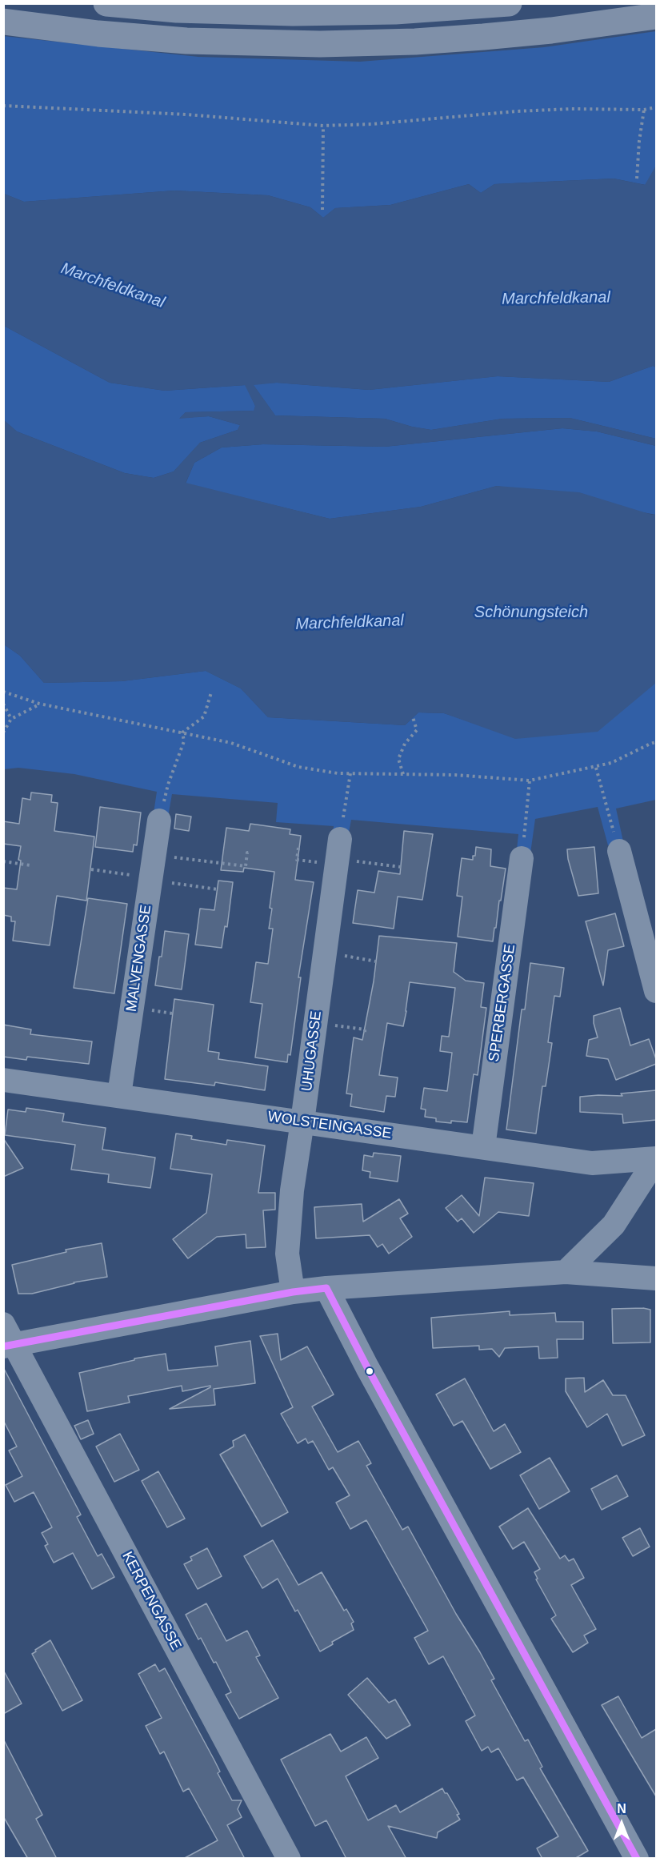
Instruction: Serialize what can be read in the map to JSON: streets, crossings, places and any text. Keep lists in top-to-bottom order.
{
  "streets": {
    "street": [
      "MALVENGASSE",
      "SPERBERGASSE",
      "UHUGASSE",
      "WOLSTEINGASSE",
      "KERPENGASSE"
    ]
  },
  "crossings": [
    ["MALVENGASSE", "WOLSTEINGASSE"],
    ["SPERBERGASSE", "WOLSTEINGASSE"],
    ["UHUGASSE", "WOLSTEINGASSE"]
  ],
  "water": ["Marchfeldkanal", "Schönungsteich"],
  "north": "top"
}
